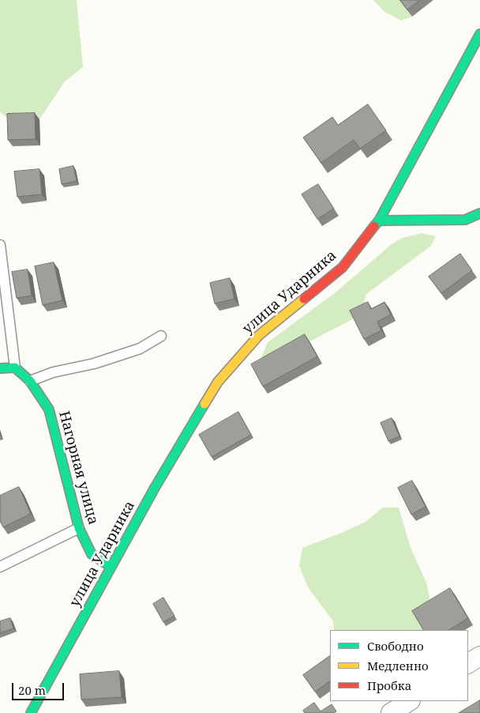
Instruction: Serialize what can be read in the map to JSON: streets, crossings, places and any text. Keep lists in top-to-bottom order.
{
  "streets": {
    "main road": ["улица Ударника", "Нагорная улица"]
  },
  "crossings": [
    ["улица Ударника", "Нагорная улица"]
  ],
  "legend": ["Свободно", "Медленно", "Пробка"],
  "scale_bar": "20 m"
}
